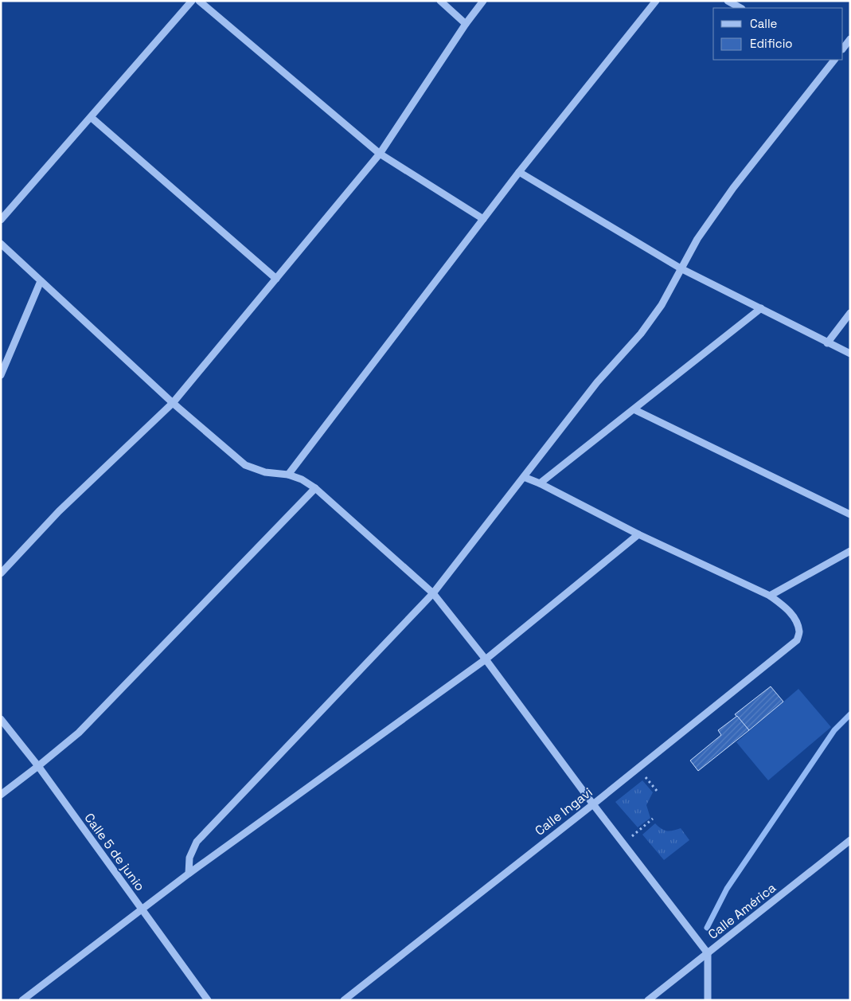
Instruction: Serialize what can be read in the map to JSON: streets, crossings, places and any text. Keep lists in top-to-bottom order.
{
  "streets": {
    "street": ["Calle Ingavi", "Calle 5 de junio", "Calle América"]
  },
  "legend": ["Calle", "Edificio"]
}
